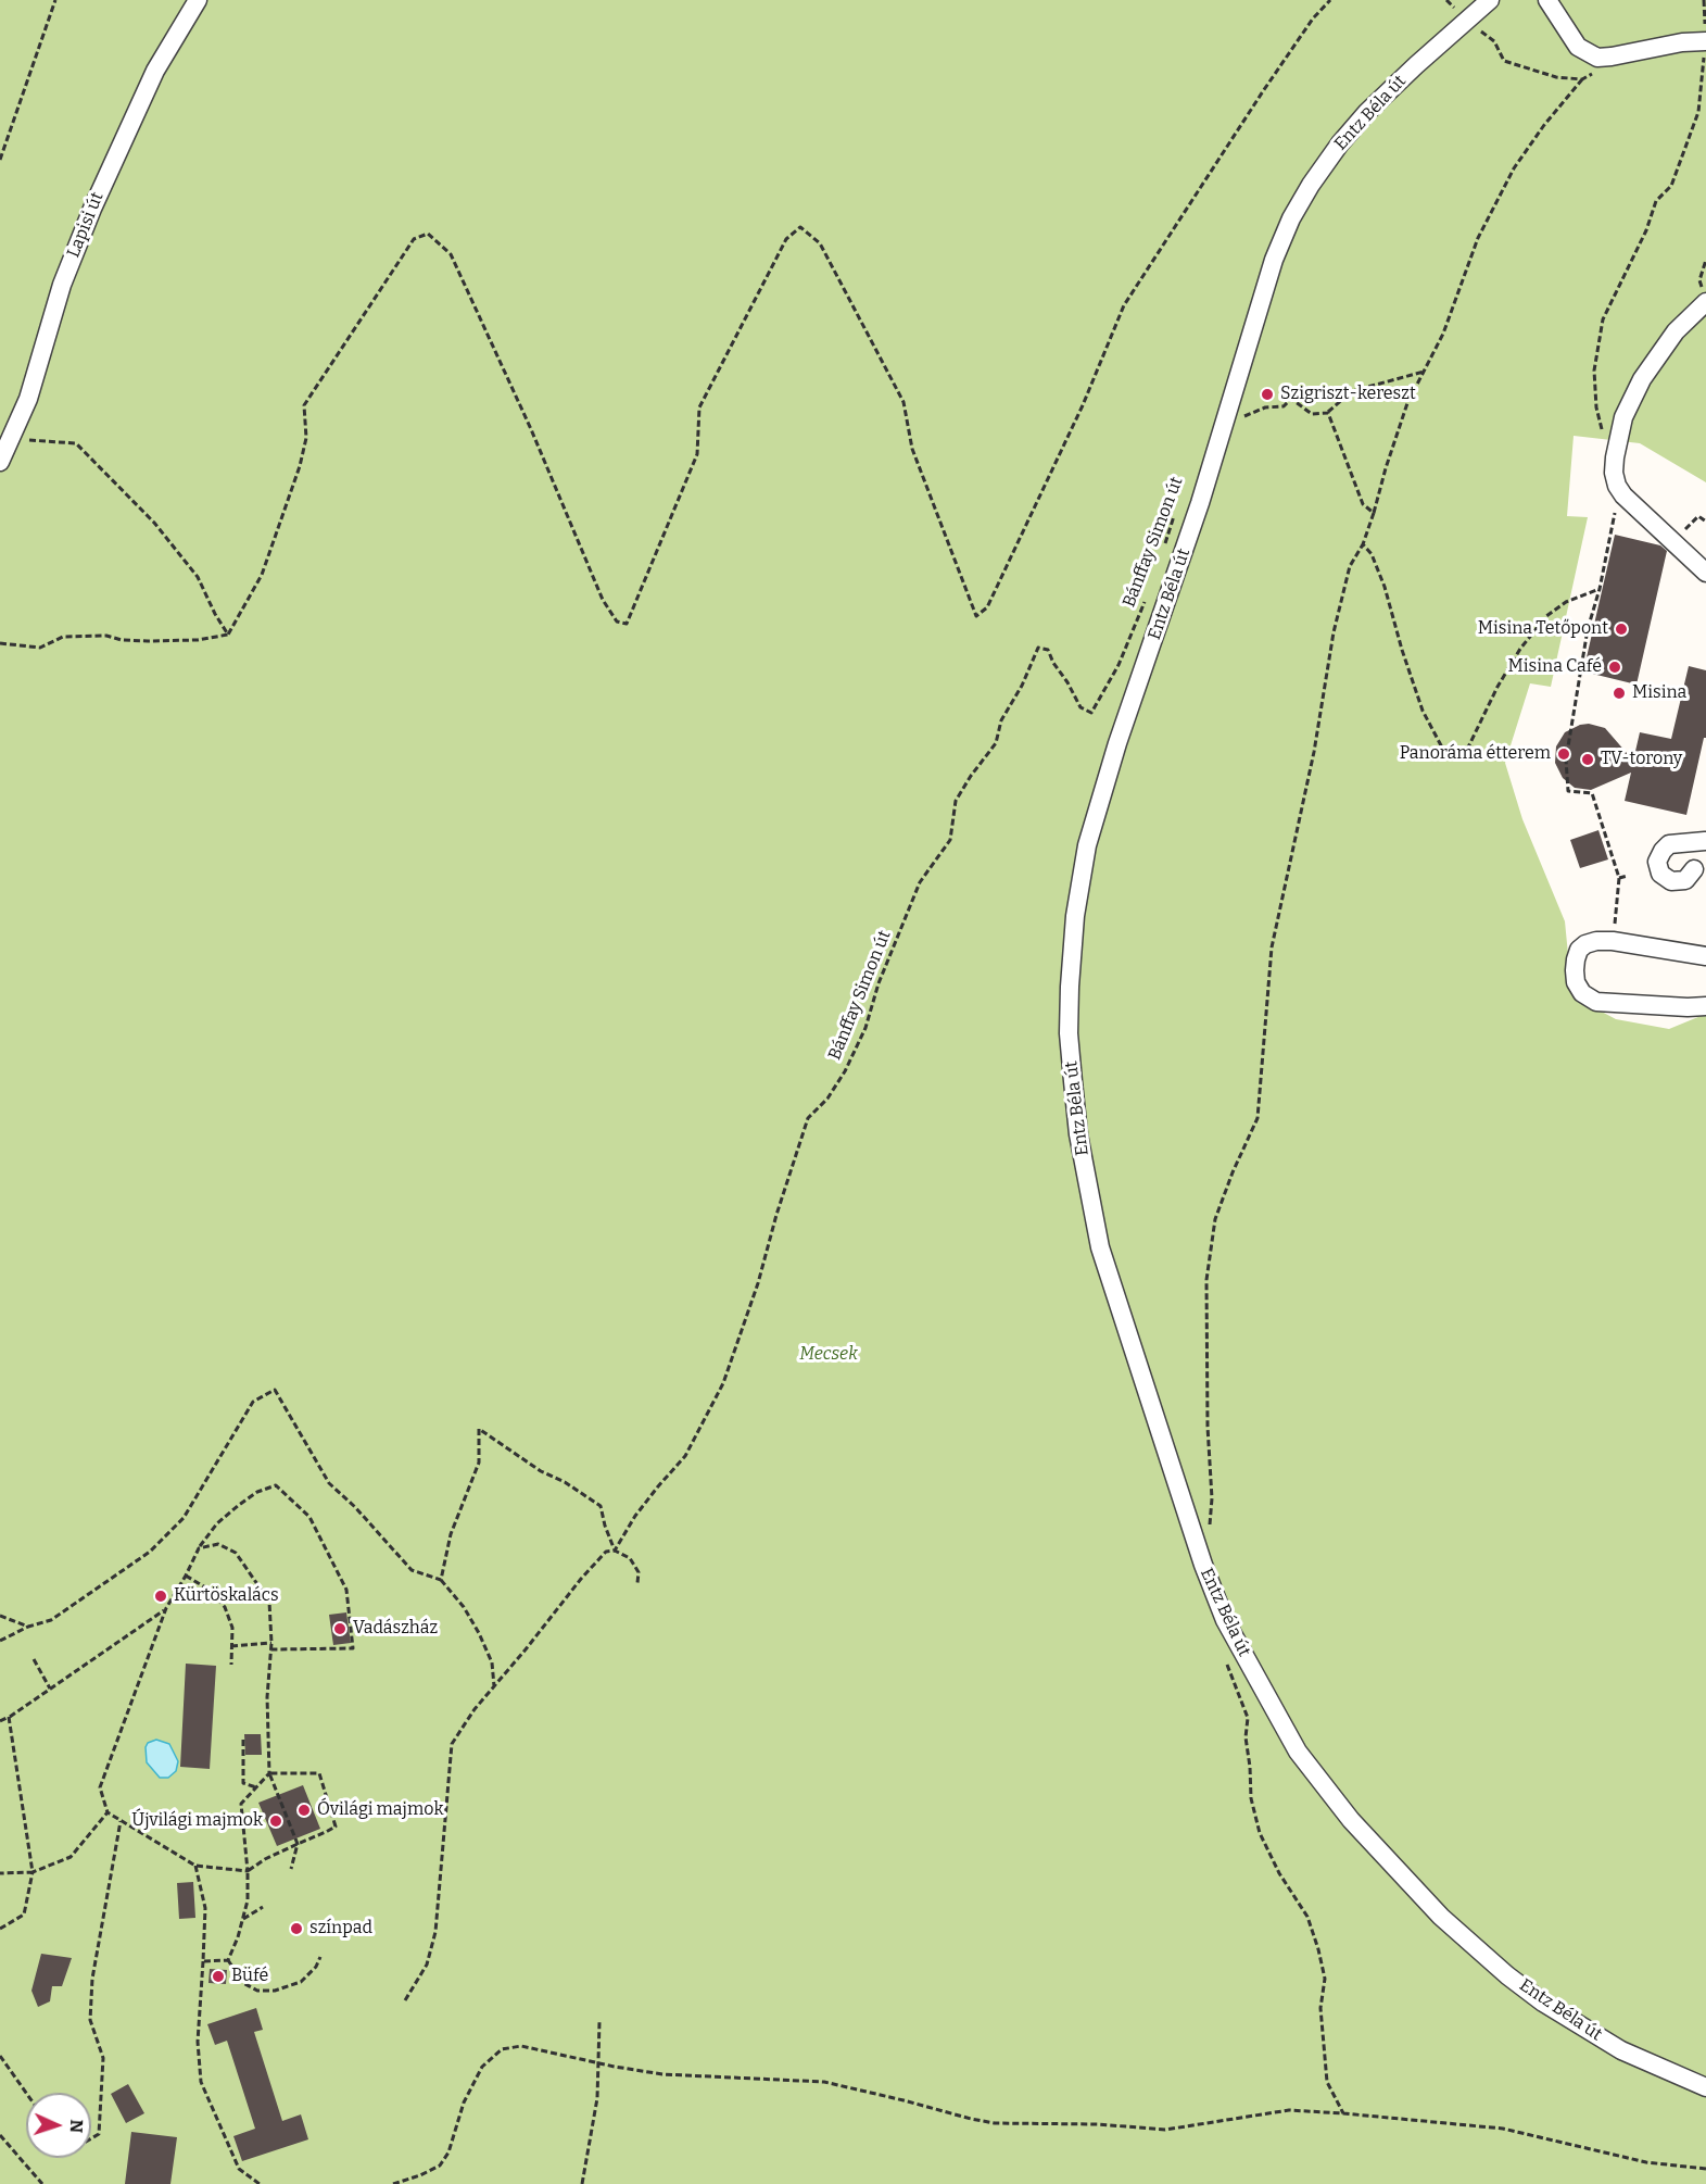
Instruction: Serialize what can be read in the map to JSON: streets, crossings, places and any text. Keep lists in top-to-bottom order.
{
  "streets": {
    "street": ["Entz Béla út", "Lapisi út"],
    "path": ["Bánffay Simon út"]
  },
  "parks": ["Mecsek"],
  "places": [
    "Szigriszt-kereszt",
    "Misina Tetőpont",
    "Misina Café",
    "Misina",
    "Panoráma étterem",
    "TV-torony",
    "Kürtöskalács",
    "Vadászház",
    "Óvilági majmok",
    "Újvilági majmok",
    "színpad",
    "Büfé"
  ],
  "north": "right"
}
